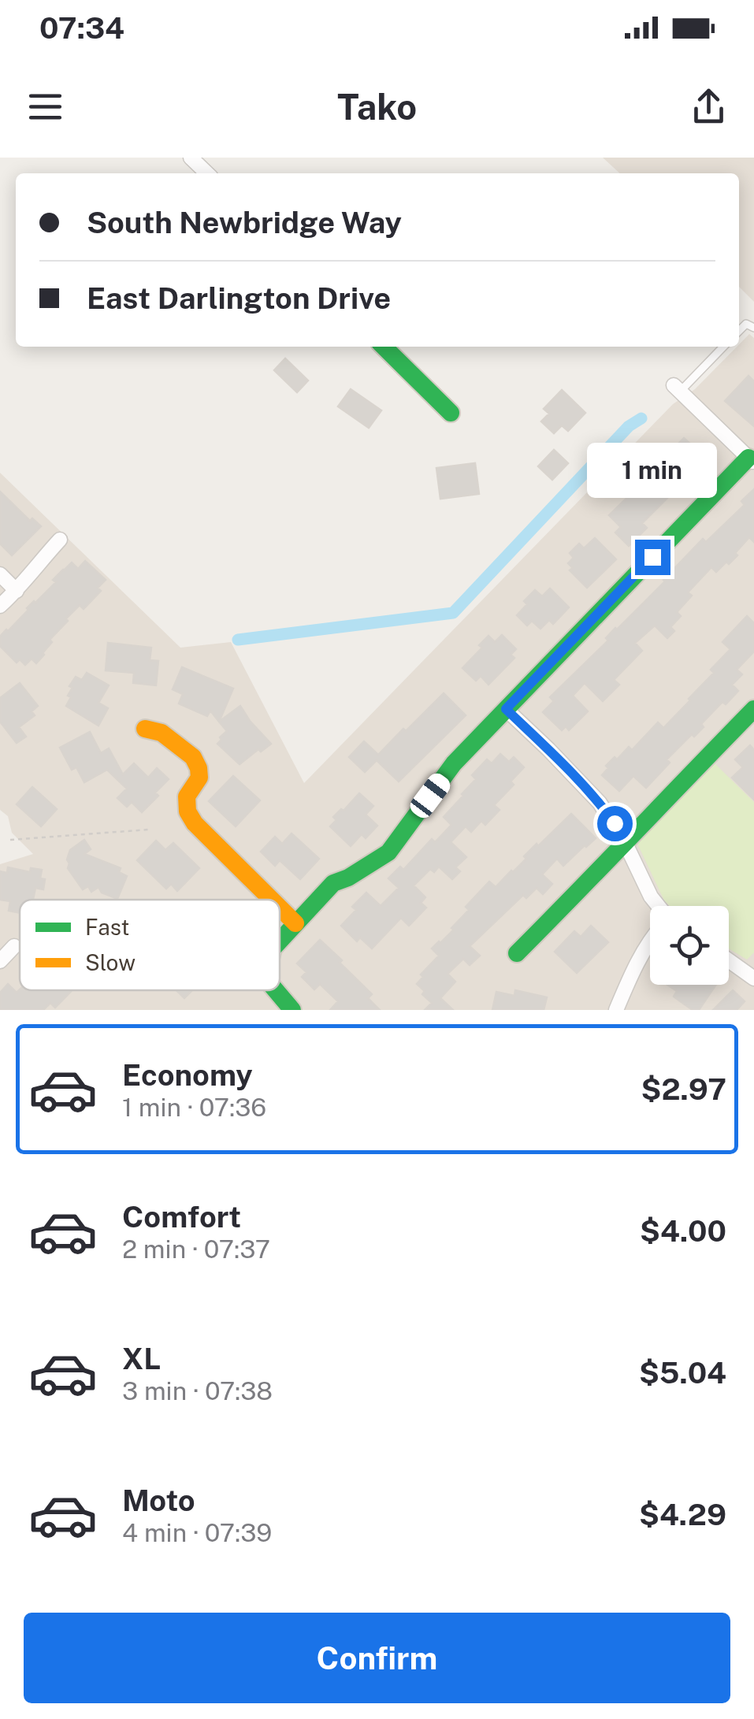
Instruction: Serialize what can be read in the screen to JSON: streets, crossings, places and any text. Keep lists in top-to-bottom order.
{
  "legend": ["Fast", "Slow"],
  "page": {
    "status": "07:34",
    "header": "Tako",
    "banner": ["South Newbridge Way", "East Darlington Drive"],
    "bubble": "1 min",
    "list": [
      {
        "name": "Economy",
        "note": "1 min · 07:36",
        "value": "$2.97"
      },
      {
        "name": "Comfort",
        "note": "2 min · 07:37",
        "value": "$4.00"
      },
      {
        "name": "XL",
        "note": "3 min · 07:38",
        "value": "$5.04"
      },
      {
        "name": "Moto",
        "note": "4 min · 07:39",
        "value": "$4.29"
      }
    ],
    "buttons": "Confirm"
  }
}
